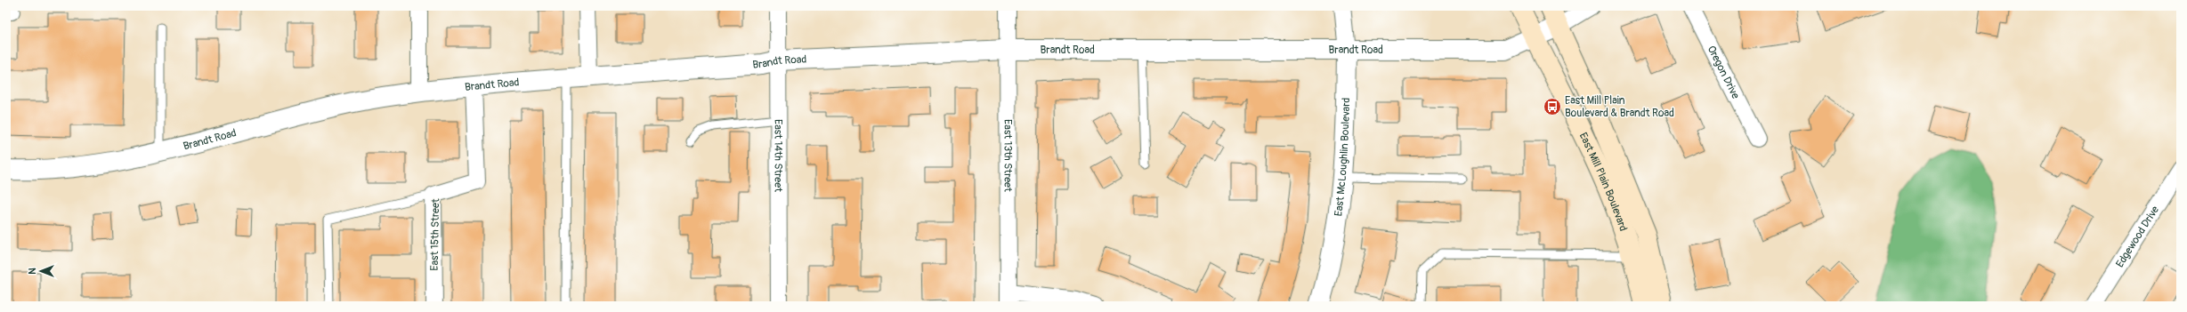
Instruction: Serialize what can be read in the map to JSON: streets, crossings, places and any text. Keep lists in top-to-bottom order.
{
  "streets": {
    "main road": ["East Mill Plain Boulevard"],
    "street": [
      "Brandt Road",
      "Oregon Drive",
      "East 14th Street",
      "East 13th Street",
      "East McLoughlin Boulevard",
      "East 15th Street",
      "Edgewood Drive"
    ]
  },
  "crossings": [
    ["Brandt Road", "East 14th Street"],
    ["Brandt Road", "East 13th Street"],
    ["Brandt Road", "East McLoughlin Boulevard"],
    ["Brandt Road", "East Mill Plain Boulevard"],
    ["Brandt Road", "East 15th Street"]
  ],
  "places": {
    "bus stop": ["East Mill Plain Boulevard & Brandt Road"]
  },
  "north": "left"
}
